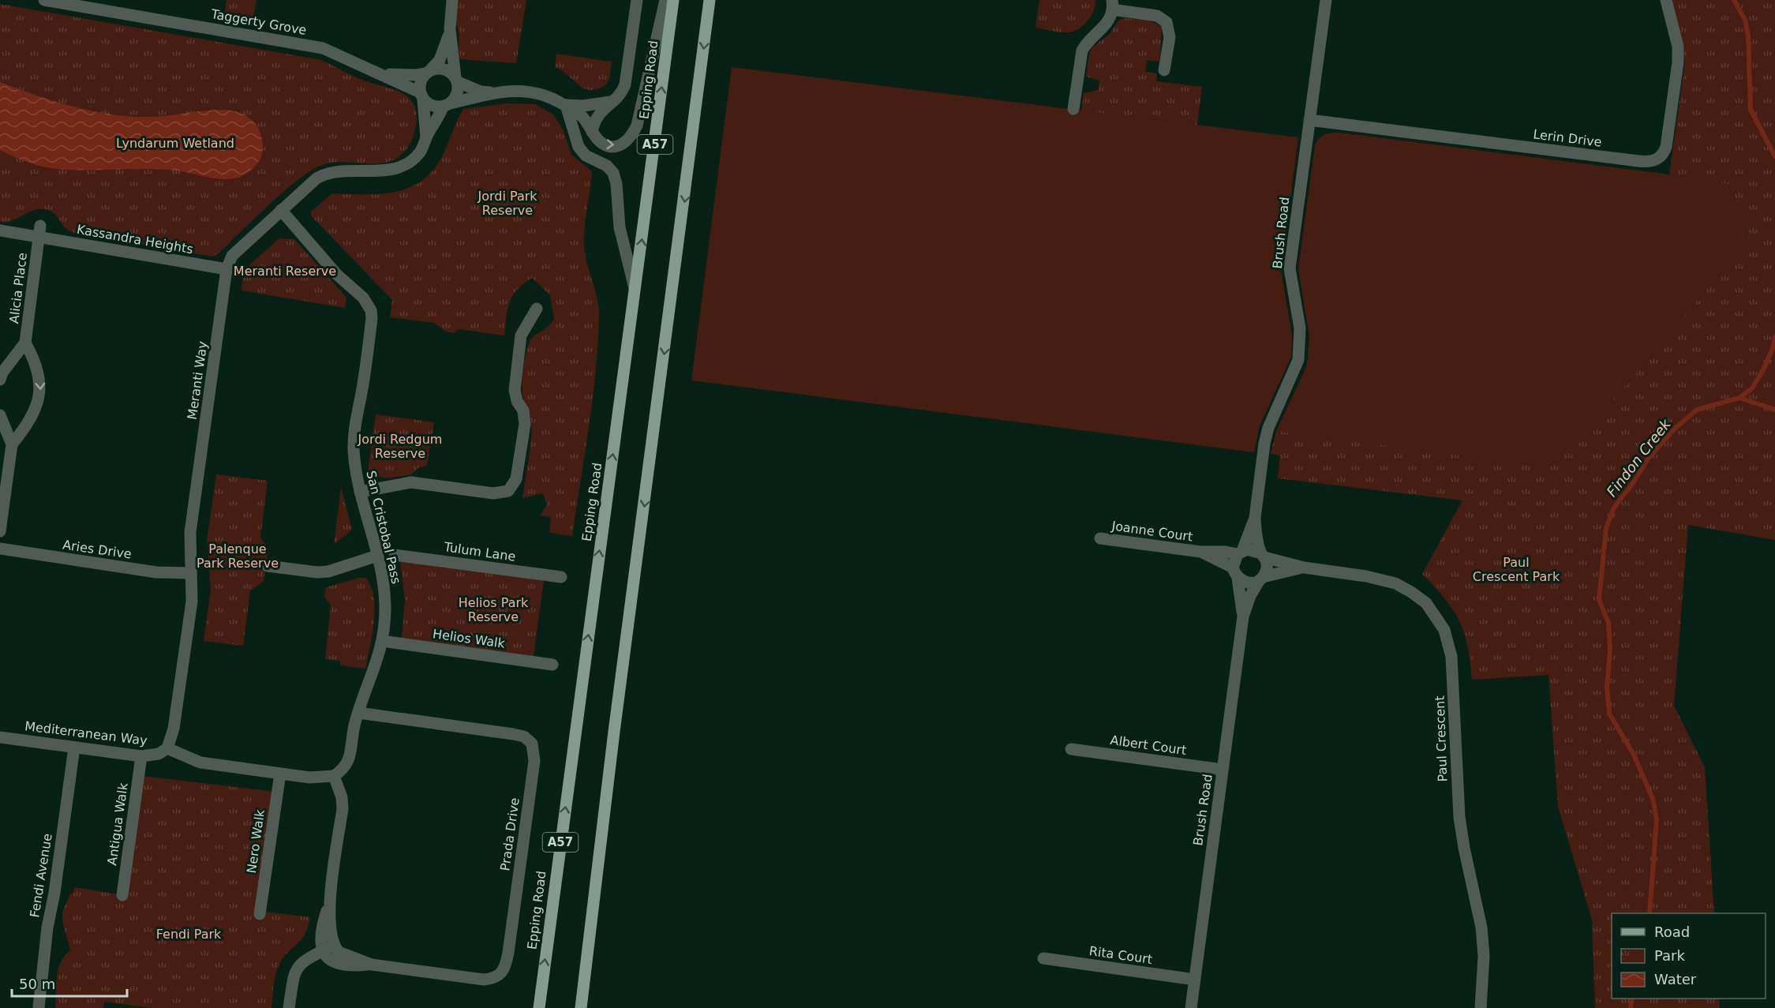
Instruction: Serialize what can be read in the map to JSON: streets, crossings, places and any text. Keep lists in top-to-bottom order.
{
  "streets": {
    "main road": ["Epping Road", "A57"],
    "street": [
      "Taggerty Grove",
      "Lerin Drive",
      "Brush Road",
      "Kassandra Heights",
      "Alicia Place",
      "Meranti Way",
      "San Cristobal Pass",
      "Joanne Court",
      "Aries Drive",
      "Tulum Lane",
      "Helios Walk",
      "Mediterranean Way",
      "Paul Crescent",
      "Albert Court",
      "Antigua Walk",
      "Prada Drive",
      "Nero Walk",
      "Fendi Avenue",
      "Rita Court"
    ]
  },
  "crossings": [
    ["Taggerty Grove", "Meranti Way"],
    ["Lerin Drive", "Brush Road"],
    ["Brush Road", "Joanne Court"],
    ["Brush Road", "Paul Crescent"],
    ["Brush Road", "Albert Court"],
    ["Brush Road", "Rita Court"],
    ["Kassandra Heights", "Alicia Place"],
    ["Kassandra Heights", "Meranti Way"],
    ["Meranti Way", "San Cristobal Pass"],
    ["Meranti Way", "Aries Drive"],
    ["Meranti Way", "Mediterranean Way"],
    ["San Cristobal Pass", "Helios Walk"],
    ["San Cristobal Pass", "Prada Drive"],
    ["Joanne Court", "Paul Crescent"],
    ["Mediterranean Way", "Antigua Walk"],
    ["Mediterranean Way", "Fendi Avenue"]
  ],
  "water": ["Findon Creek"],
  "parks": [
    "Lyndarum Wetland",
    "Jordi Park Reserve",
    "Meranti Reserve",
    "Jordi Redgum Reserve",
    "Palenque Park Reserve",
    "Paul Crescent Park",
    "Helios Park Reserve",
    "Fendi Park"
  ],
  "legend": ["Road", "Park", "Water"],
  "scale_bar": "50 m"
}
